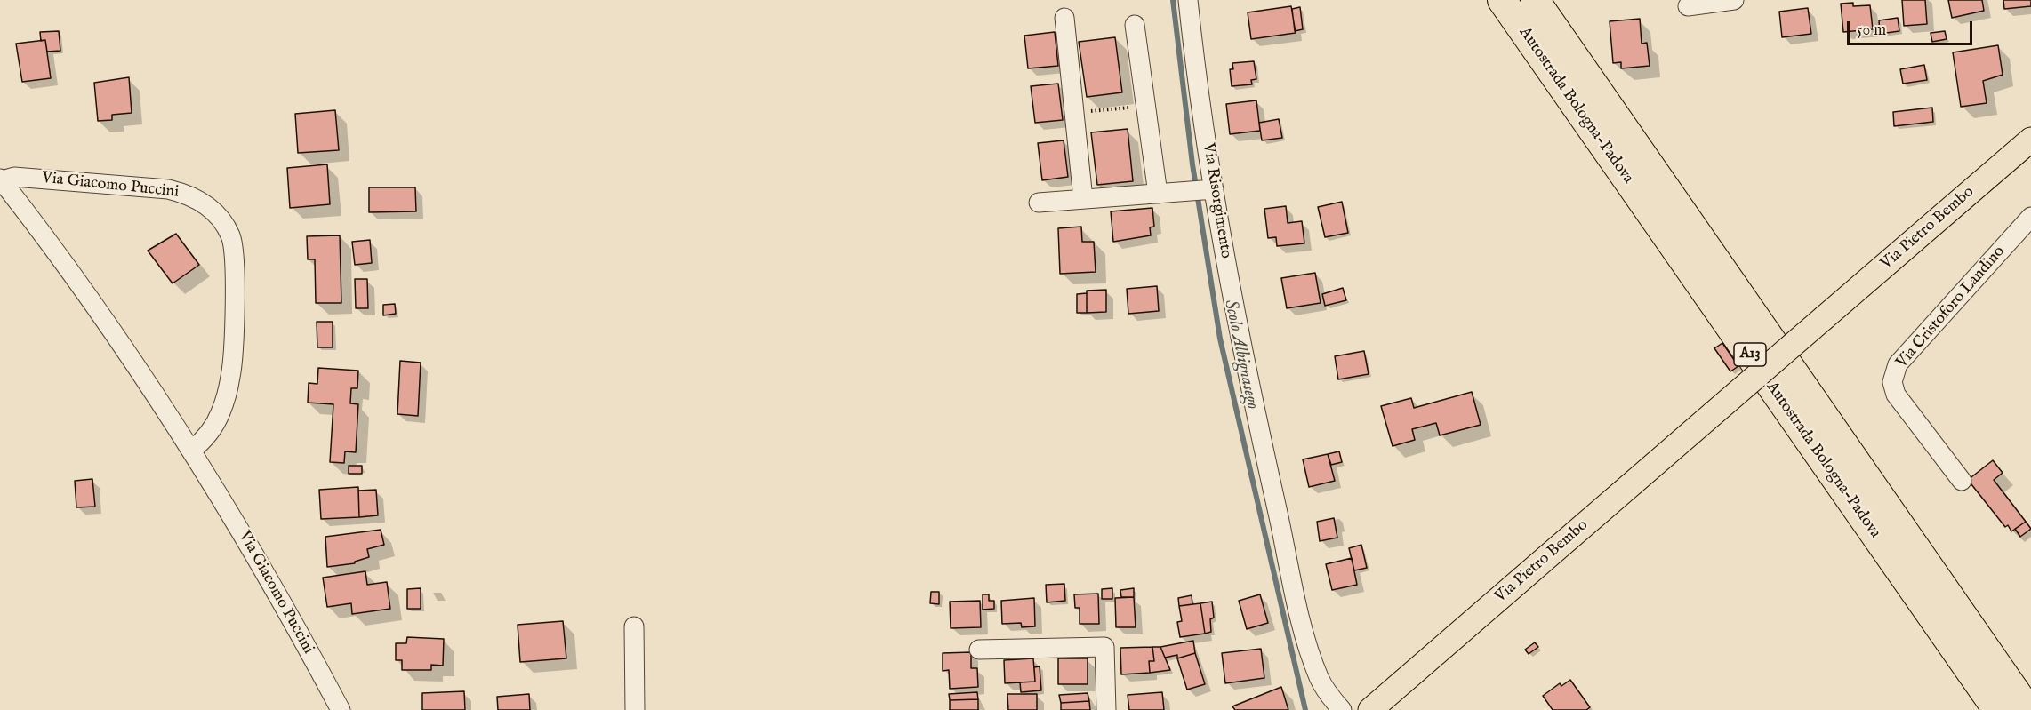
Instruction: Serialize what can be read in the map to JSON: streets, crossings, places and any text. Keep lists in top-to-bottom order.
{
  "streets": {
    "highway": ["Autostrada Bologna-Padova", "A13"],
    "main road": ["Via Pietro Bembo"],
    "street": ["Via Giacomo Puccini", "Via Risorgimento", "Via Cristoforo Landino"]
  },
  "water": ["Scolo Albignasego"],
  "scale_bar": "50 m"
}
